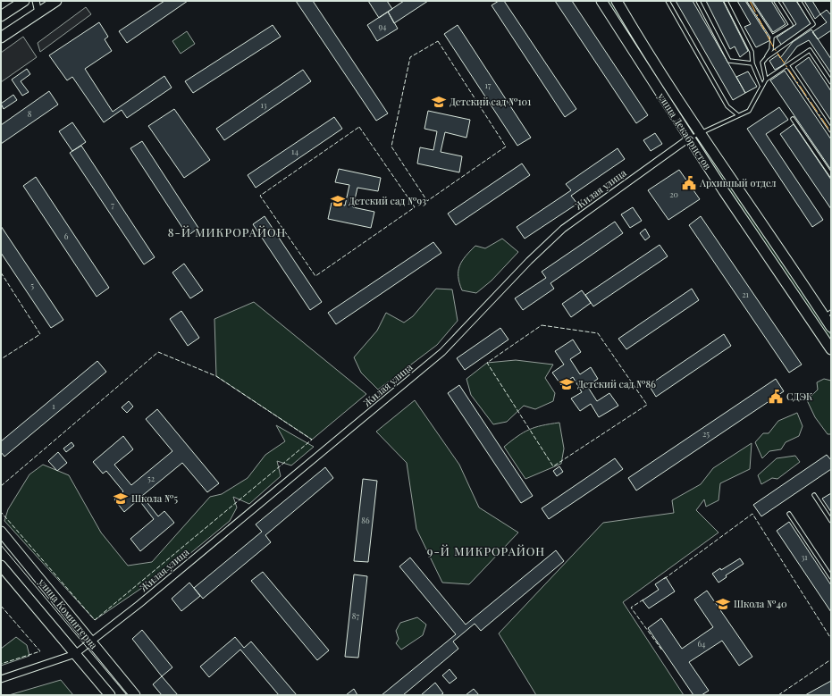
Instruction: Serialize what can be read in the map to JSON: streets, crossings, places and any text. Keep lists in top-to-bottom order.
{
  "streets": {
    "street": ["улица Декабристов", "Жилая улица", "улица Коминтерна"]
  },
  "crossings": [
    ["улица Декабристов", "Жилая улица"],
    ["Жилая улица", "улица Коминтерна"]
  ],
  "districts": ["8-Й МИКРОРАЙОН", "9-Й МИКРОРАЙОН"],
  "places": {
    "school or university": [
      "Детский сад №101",
      "Детский сад №93",
      "Детский сад №86",
      "Школа №5",
      "Школа №40"
    ],
    "public building": ["Архивный отдел", "СДЭК"]
  },
  "house_numbers": [
    "94",
    "17",
    "13",
    "8",
    "14",
    "20",
    "7",
    "6",
    "5",
    "21",
    "1",
    "25",
    "52",
    "86",
    "31",
    "87",
    "64"
  ]
}
